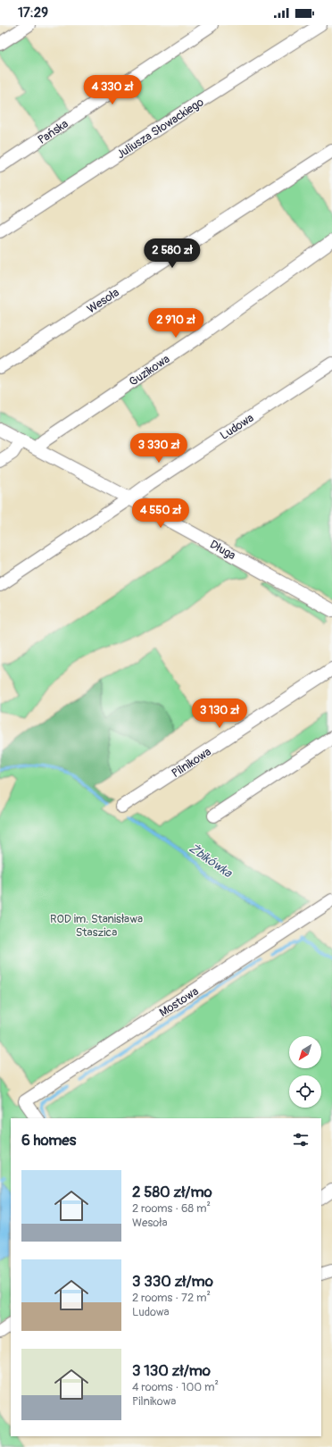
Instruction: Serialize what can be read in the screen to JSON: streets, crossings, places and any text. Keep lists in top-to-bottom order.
{
  "streets": {
    "street": [
      "Juliusza Słowackiego",
      "Pańska",
      "Wesoła",
      "Guzikowa",
      "Ludowa",
      "Długa",
      "Pilnikowa",
      "Mostowa"
    ]
  },
  "crossings": [
    ["Guzikowa", "Długa"],
    ["Ludowa", "Długa"]
  ],
  "water": ["Żbikówka"],
  "parks": ["ROD im. Stanisława Staszica"],
  "north": "bottom left",
  "page": {
    "status": "17:29",
    "price": [
      "4 330 zł",
      "2 580 zł",
      "2 910 zł",
      "3 330 zł",
      "4 550 zł",
      "3 130 zł"
    ],
    "heading": "6 homes",
    "list": [
      {
        "name": "2 580 zł/mo",
        "note": "2 rooms · 68 m² · Wesoła"
      },
      {
        "name": "3 330 zł/mo",
        "note": "2 rooms · 72 m² · Ludowa"
      },
      {
        "name": "3 130 zł/mo",
        "note": "4 rooms · 100 m² · Pilnikowa"
      }
    ]
  }
}
